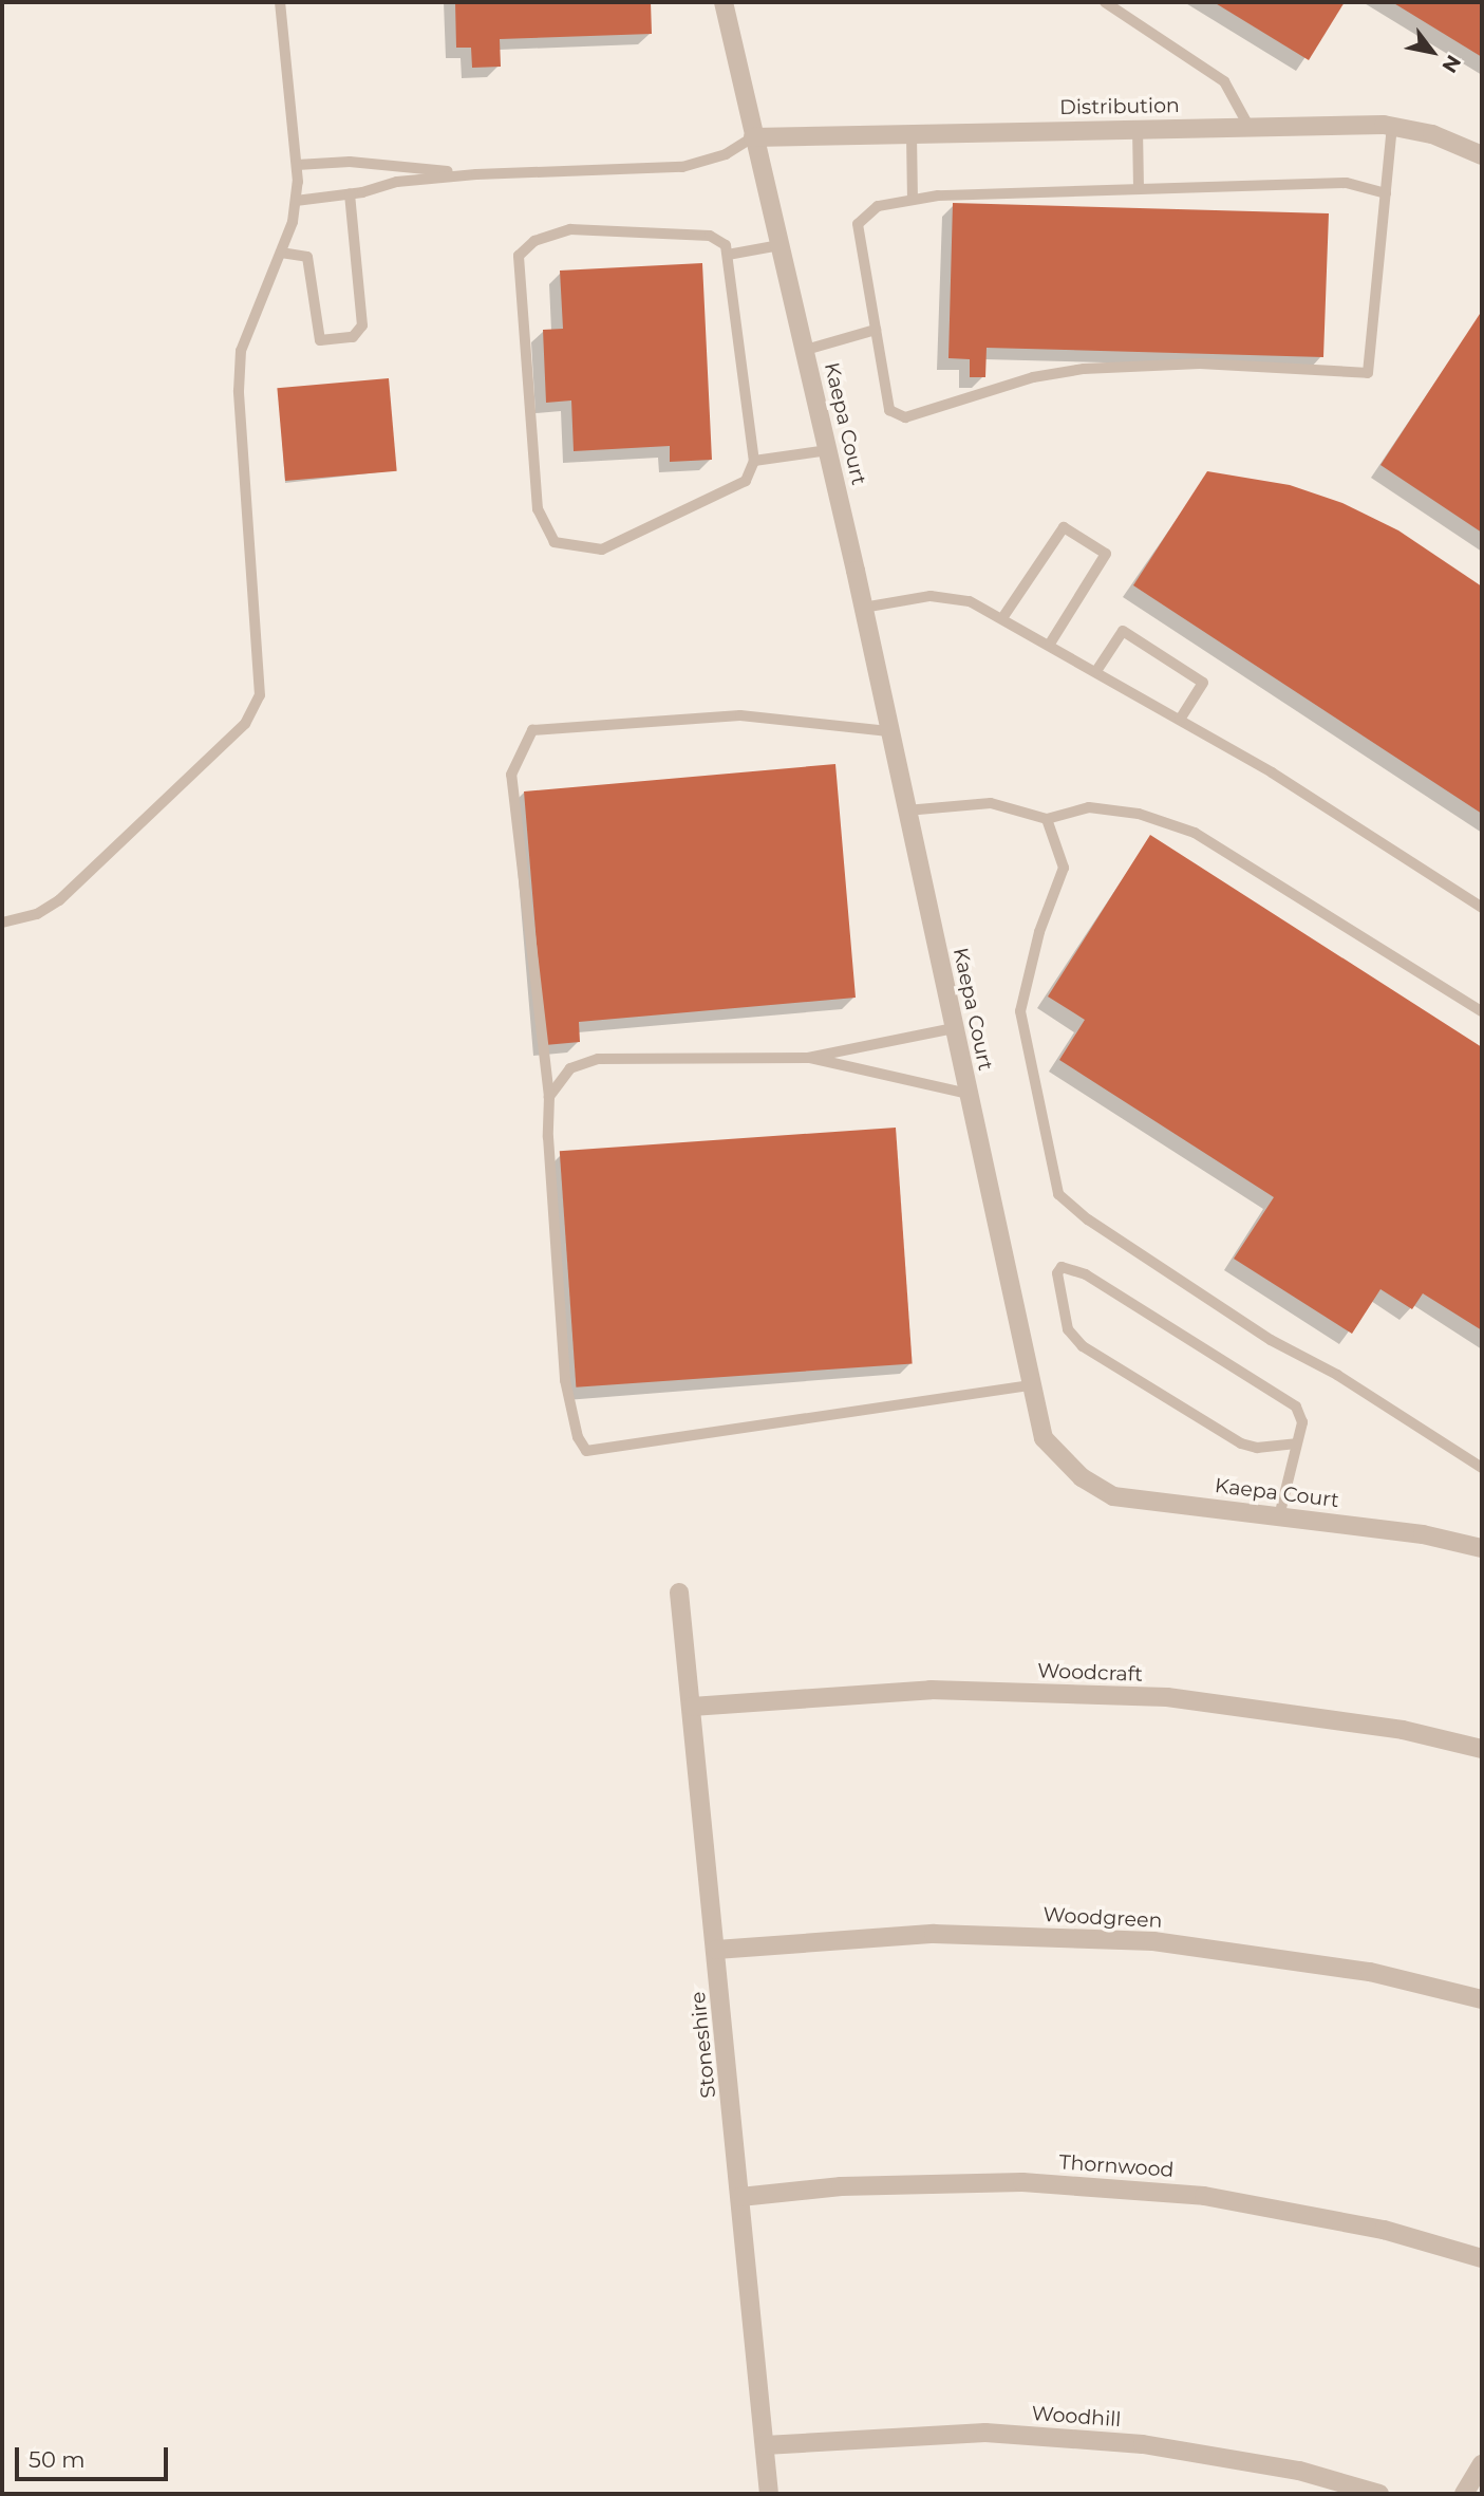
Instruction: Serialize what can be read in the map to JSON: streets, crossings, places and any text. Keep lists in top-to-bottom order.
{
  "streets": {
    "street": [
      "Distribution",
      "Kaepa Court",
      "Woodcraft",
      "Woodgreen",
      "Stoneshire",
      "Thornwood",
      "Woodhill"
    ]
  },
  "crossings": [
    ["Distribution", "Kaepa Court"],
    ["Woodcraft", "Stoneshire"],
    ["Woodgreen", "Stoneshire"],
    ["Stoneshire", "Thornwood"],
    ["Stoneshire", "Woodhill"]
  ],
  "scale_bar": "50 m",
  "north": "bottom right"
}
